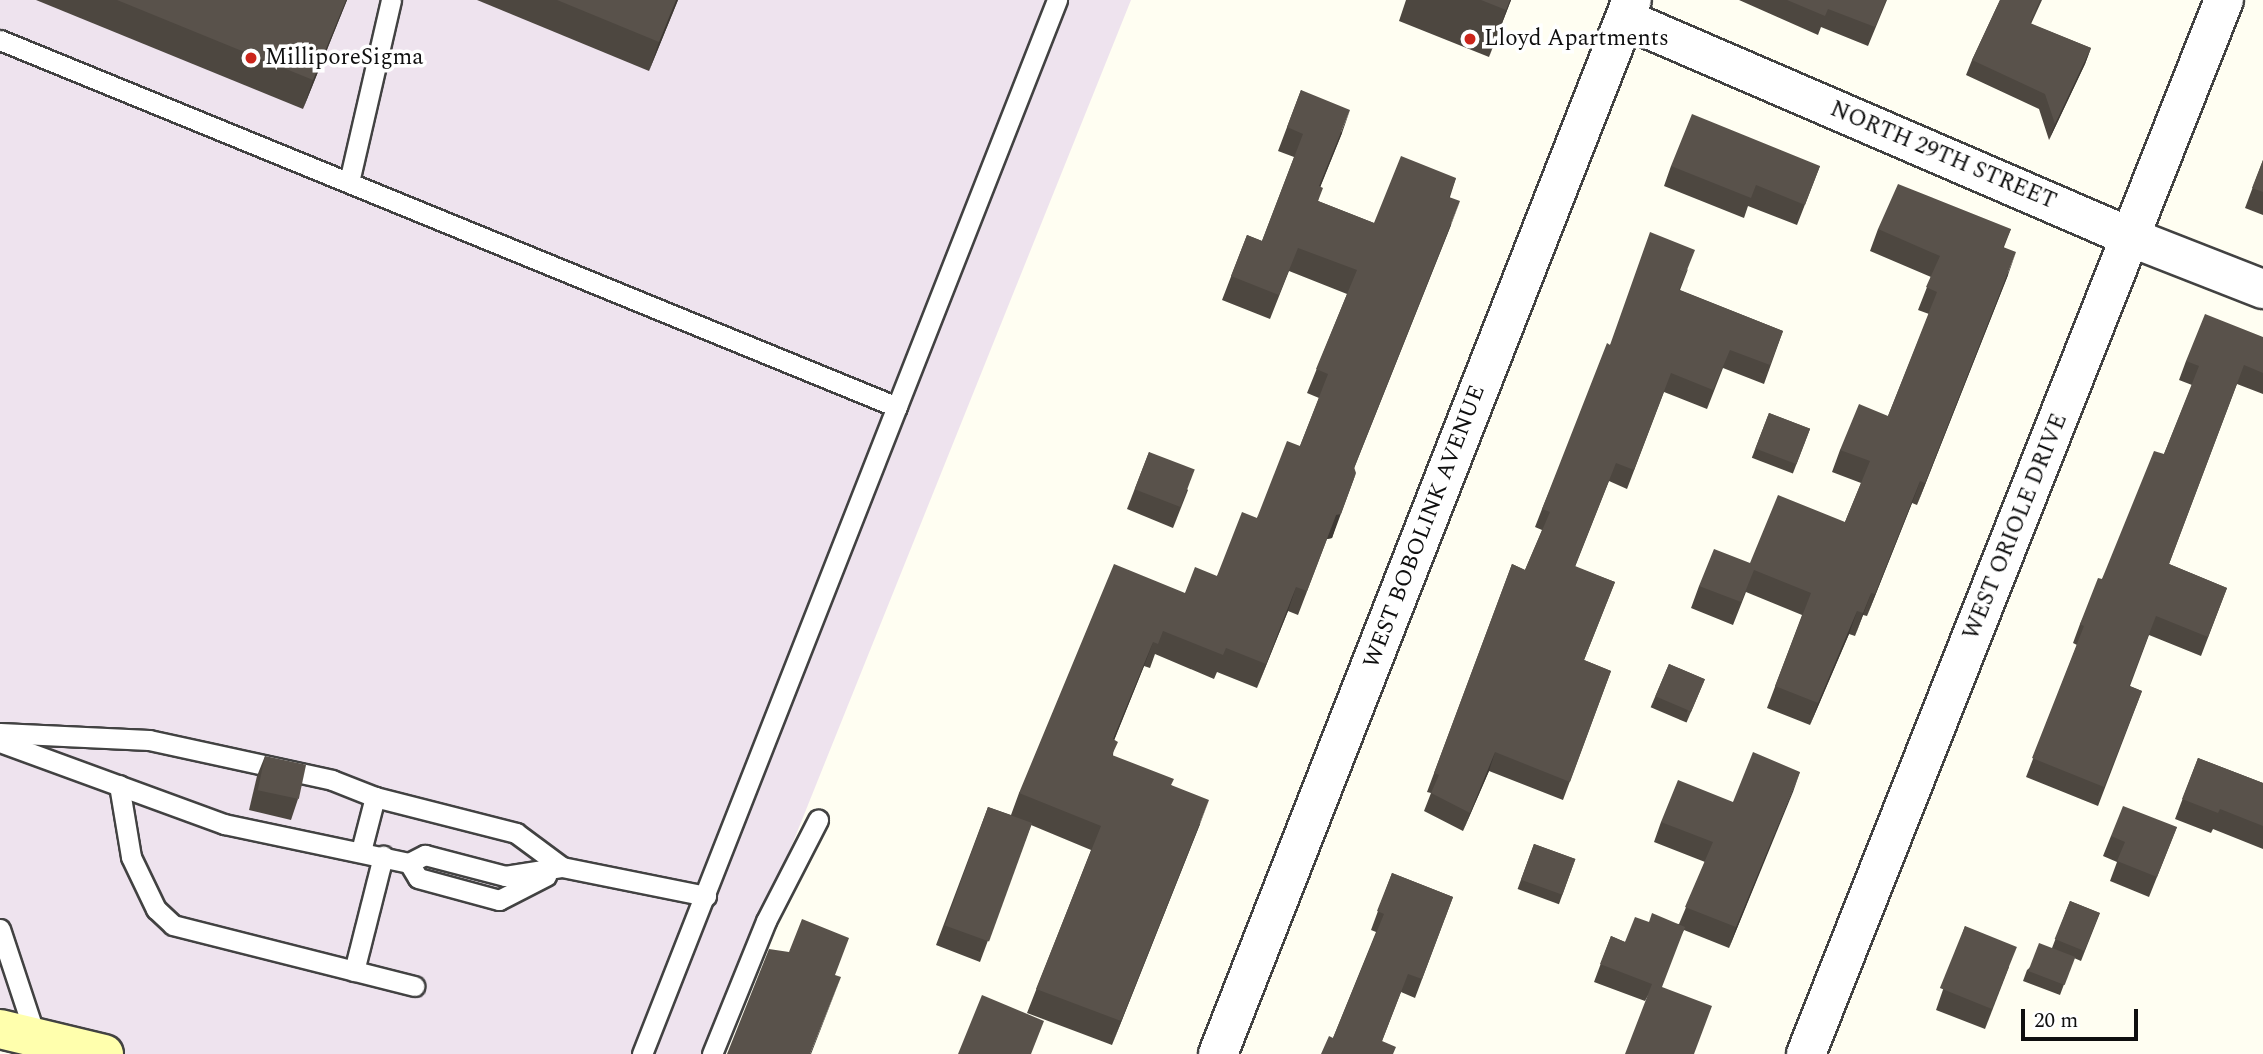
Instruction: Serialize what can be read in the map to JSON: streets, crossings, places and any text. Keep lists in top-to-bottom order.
{
  "streets": {
    "street": ["NORTH 29TH STREET", "WEST BOBOLINK AVENUE", "WEST ORIOLE DRIVE"]
  },
  "crossings": [
    ["NORTH 29TH STREET", "WEST BOBOLINK AVENUE"],
    ["NORTH 29TH STREET", "WEST ORIOLE DRIVE"]
  ],
  "places": ["Lloyd Apartments", "MilliporeSigma"],
  "scale_bar": "20 m"
}
